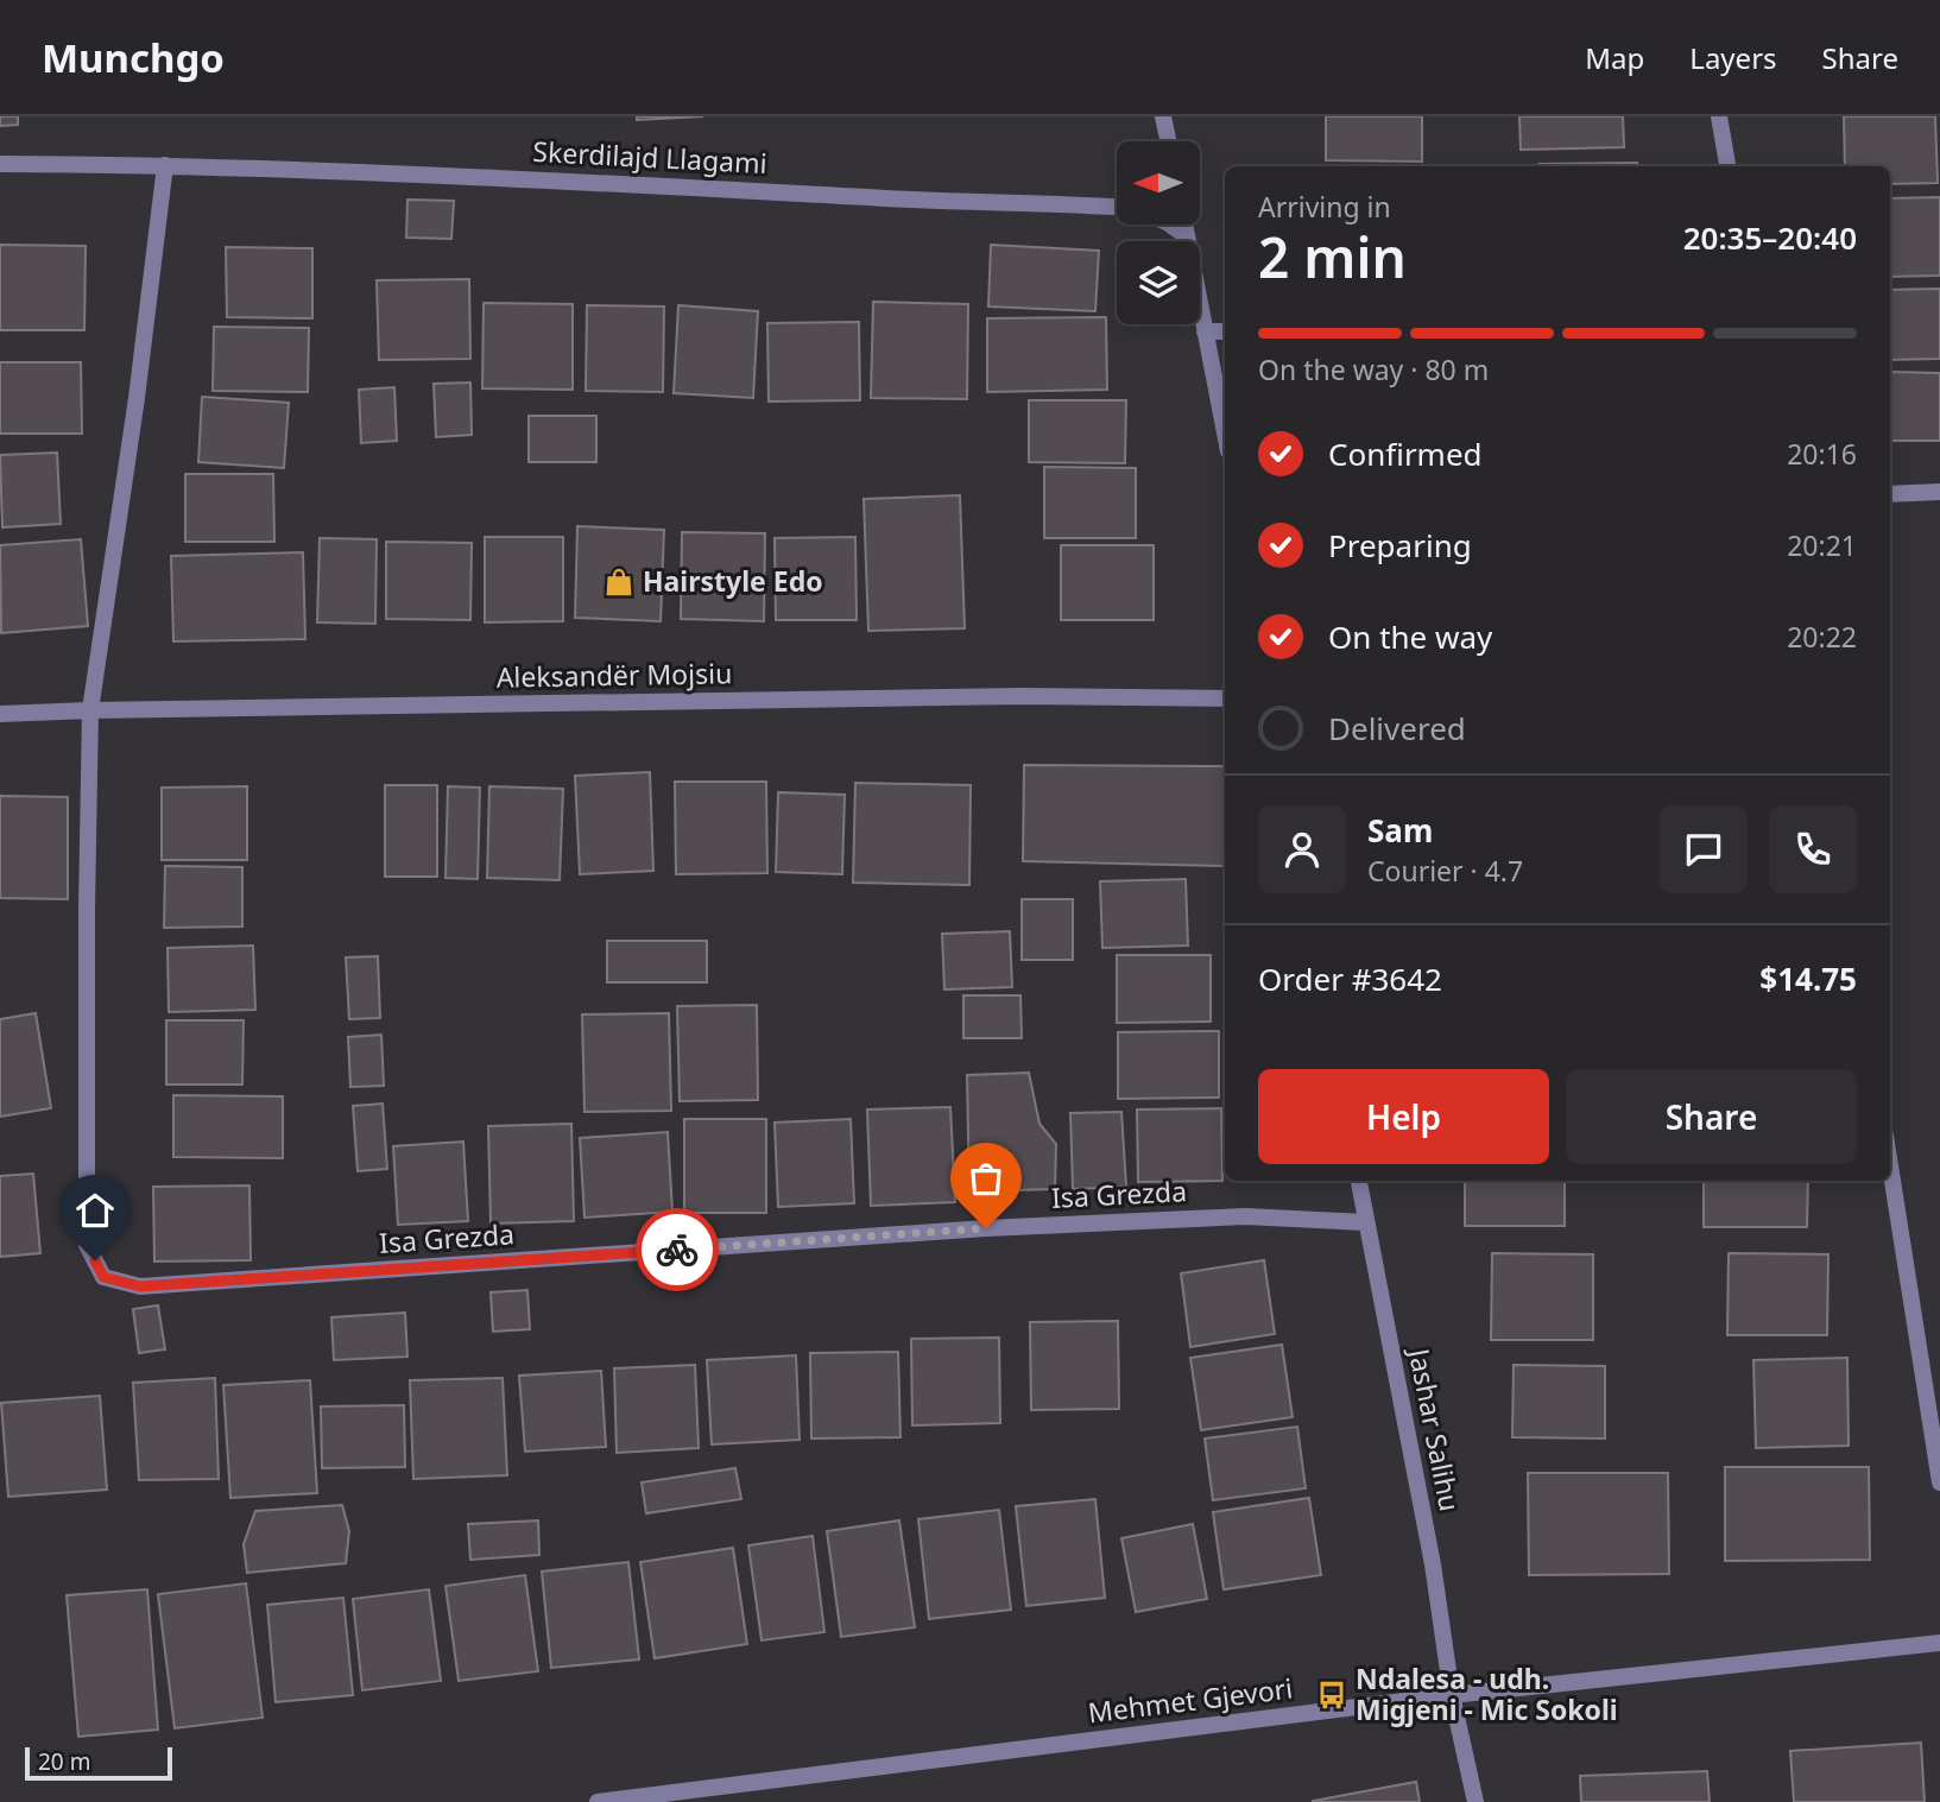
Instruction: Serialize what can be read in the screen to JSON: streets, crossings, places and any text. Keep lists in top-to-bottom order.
{
  "streets": {
    "street": [
      "Skerdilajd Llagami",
      "Aleksandër Mojsiu",
      "Isa Grezda",
      "Jashar Salihu",
      "Mehmet Gjevori"
    ]
  },
  "crossings": [
    ["Aleksandër Mojsiu", "Isa Grezda"],
    ["Isa Grezda", "Jashar Salihu"],
    ["Jashar Salihu", "Mehmet Gjevori"]
  ],
  "places": {
    "shop": ["Hairstyle Edo"],
    "bus stop": ["Ndalesa - udh. Migjeni - Mic Sokoli"]
  },
  "scale_bar": "20 m",
  "north": "left",
  "page": {
    "header": "Munchgo",
    "nav": ["Map", "Layers", "Share"],
    "heading": ["2 min", "Arriving in", "20:35–20:40"],
    "panel": [
      "Sam",
      "Courier · 4.7",
      "Order #3642",
      "$14.75"
    ],
    "bar": "On the way · 80 m",
    "list": [
      ["Confirmed", "20:16"],
      ["Preparing", "20:21"],
      ["On the way", "20:22"],
      "Delivered"
    ],
    "buttons": ["Help", "Share"],
    "scale": "20 m"
  }
}
